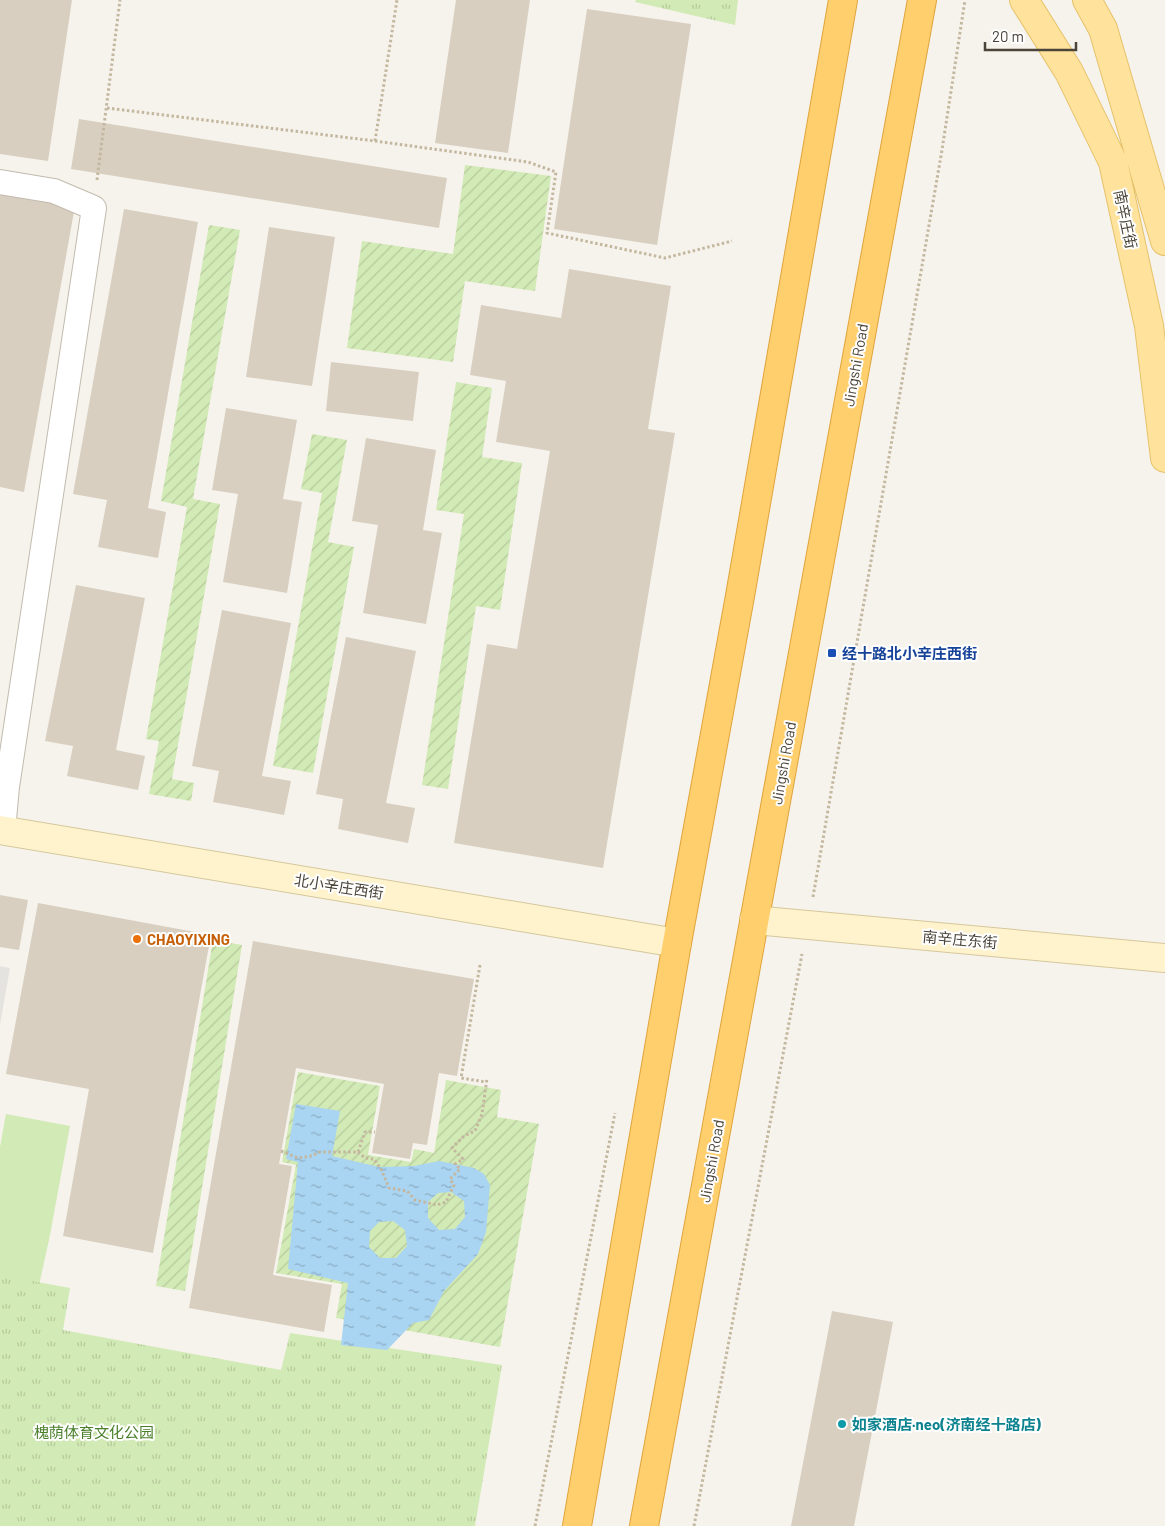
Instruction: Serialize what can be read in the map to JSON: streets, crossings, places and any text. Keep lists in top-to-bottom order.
{
  "streets": {
    "highway": ["Jingshi Road"],
    "main road": ["南辛庄街", "北小辛庄西街", "南辛庄东街"]
  },
  "crossings": [
    ["Jingshi Road", "南辛庄东街"]
  ],
  "parks": ["槐荫体育文化公园"],
  "places": {
    "transit": ["经十路北小辛庄西街"],
    "other": ["CHAOYIXING", "如家酒店·neo(济南经十路店)"]
  },
  "scale_bar": "20 m"
}
